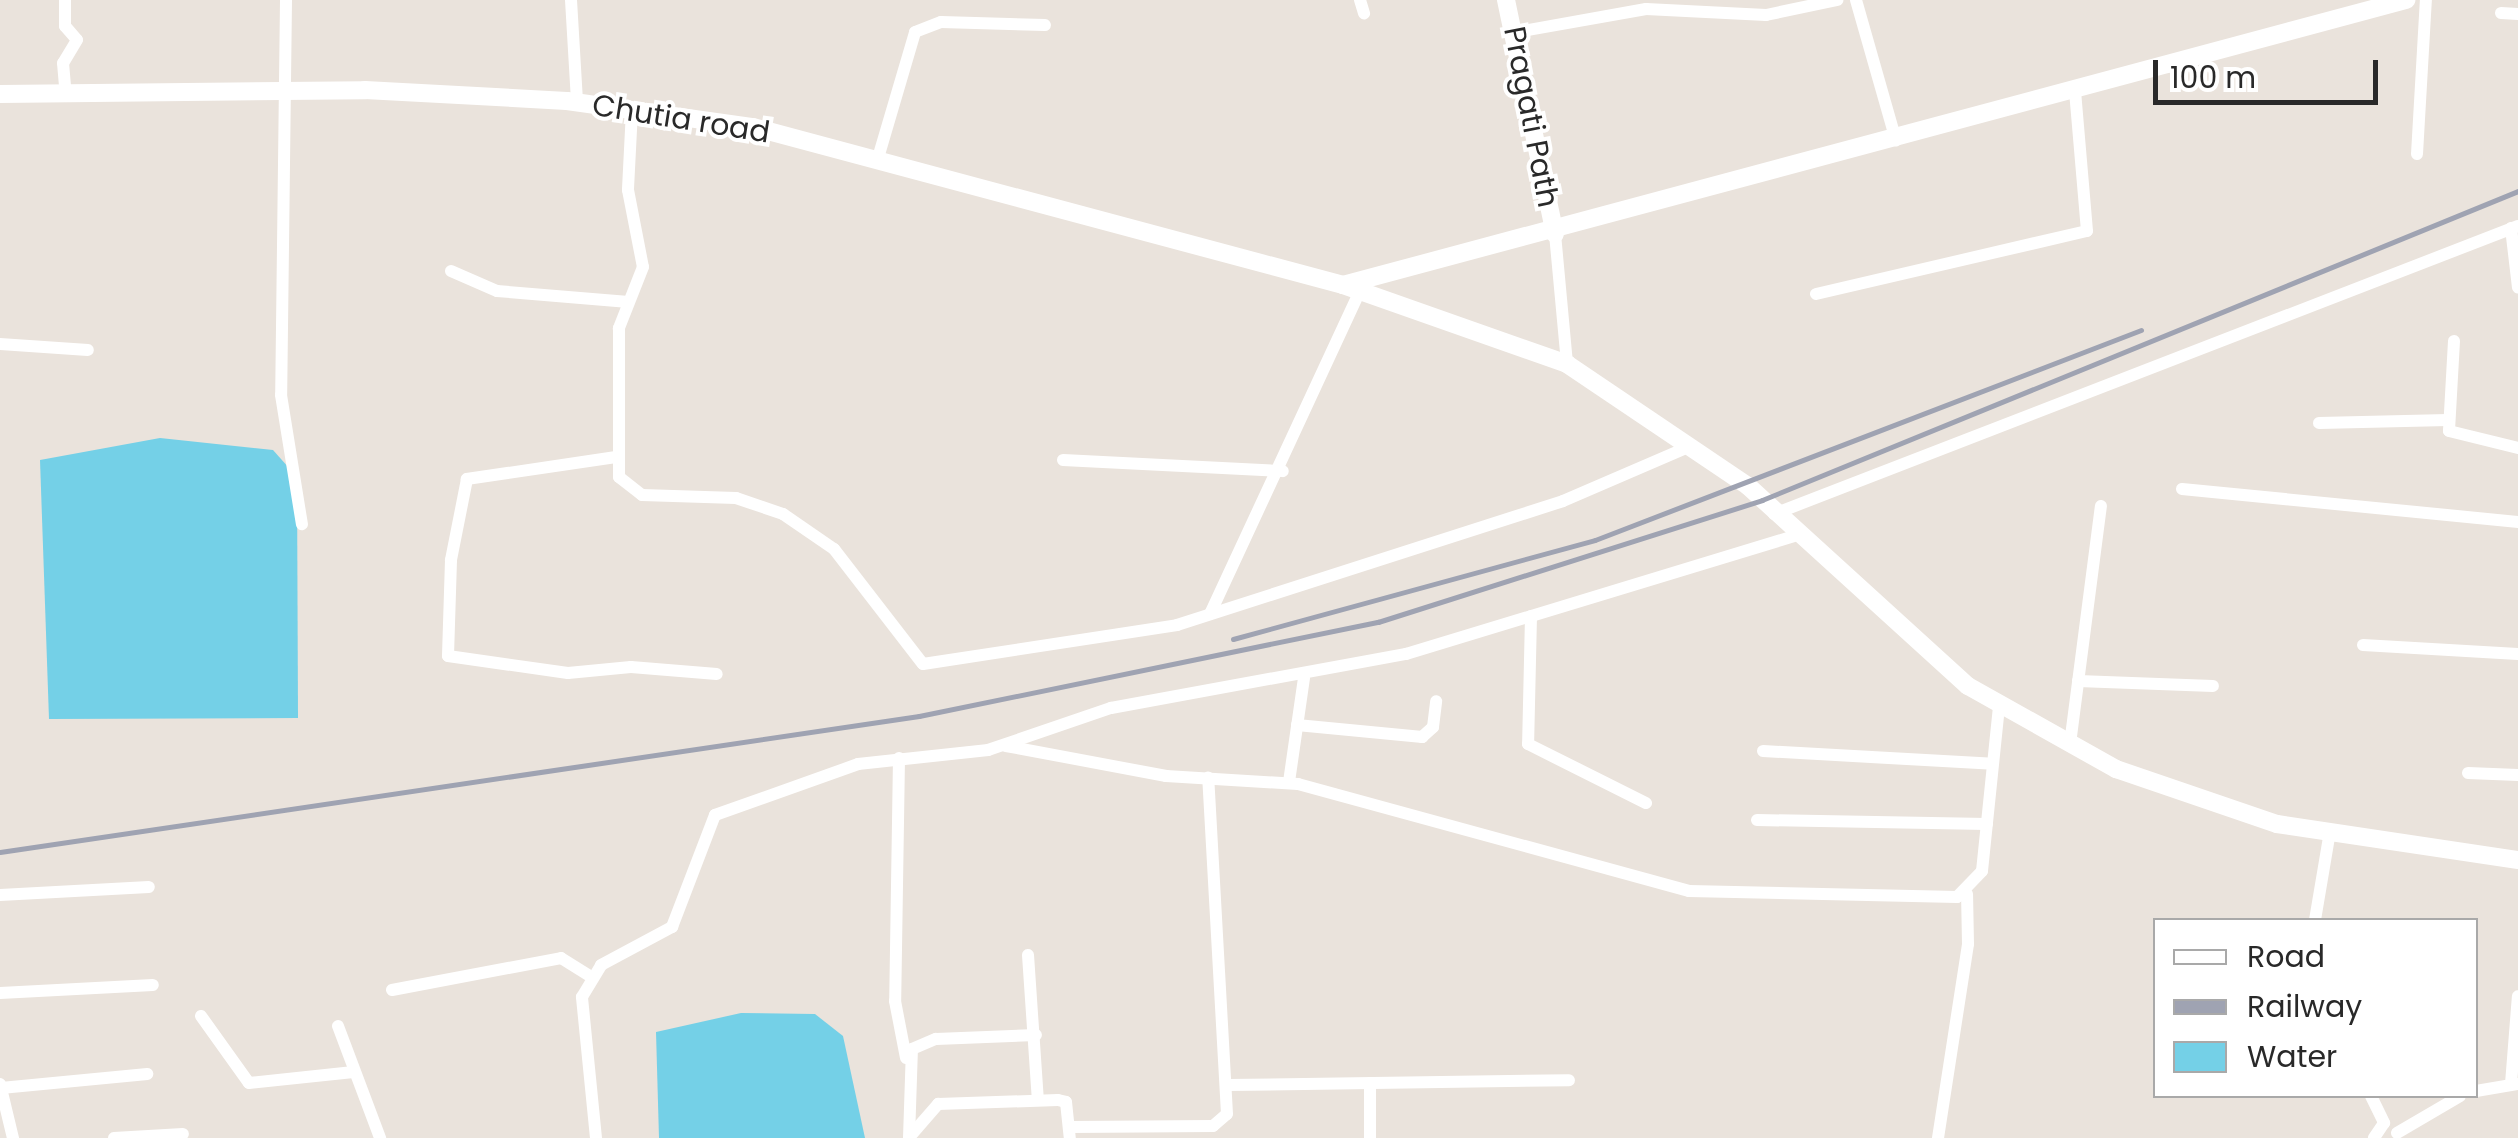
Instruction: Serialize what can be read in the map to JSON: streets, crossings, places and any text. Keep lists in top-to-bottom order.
{
  "streets": {
    "street": ["Pragati Path", "Chutia road"]
  },
  "legend": ["Road", "Railway", "Water"],
  "scale_bar": "100 m"
}
